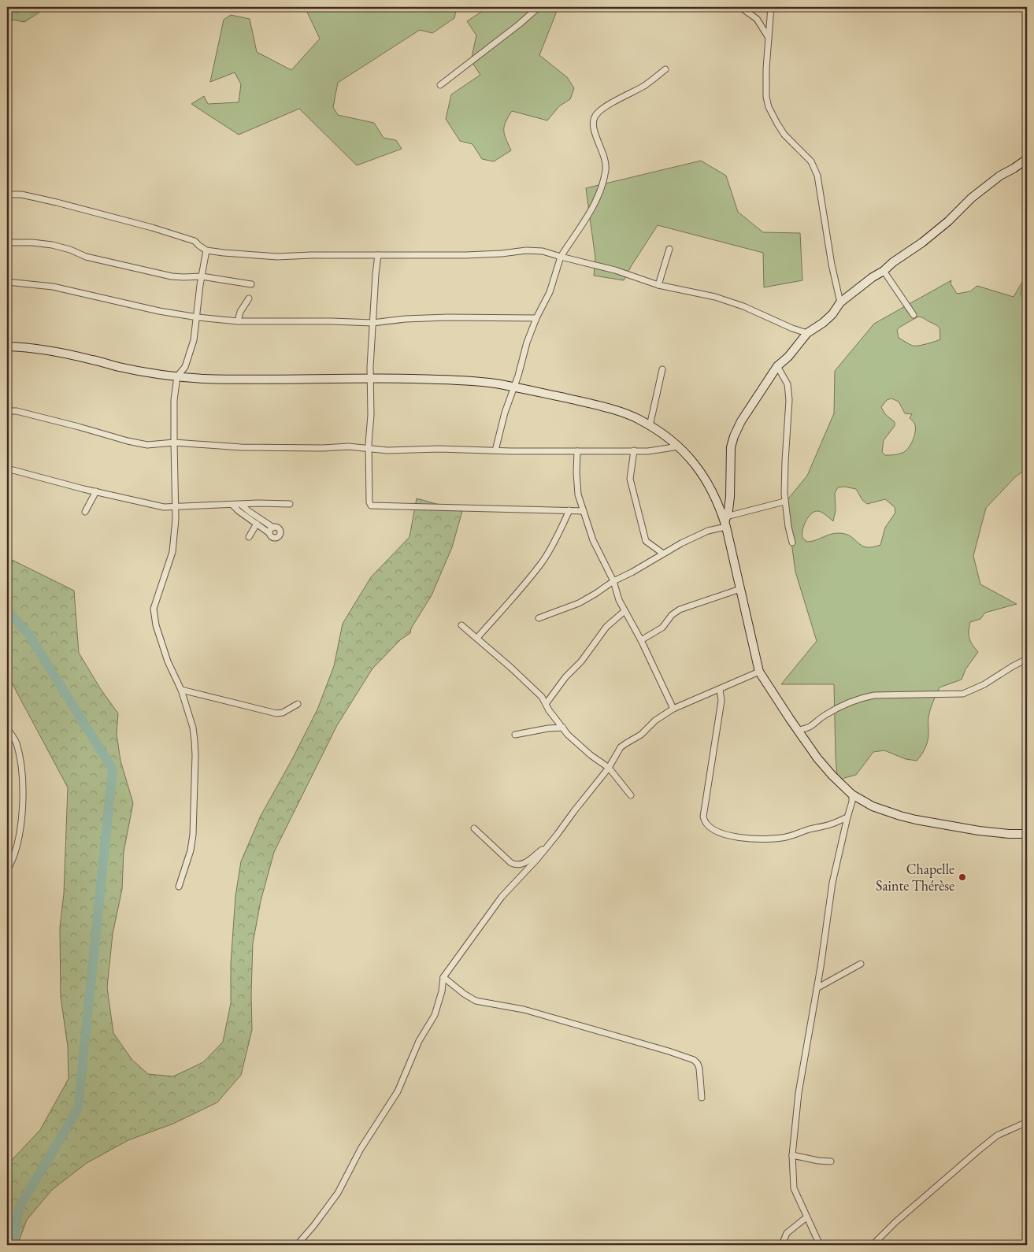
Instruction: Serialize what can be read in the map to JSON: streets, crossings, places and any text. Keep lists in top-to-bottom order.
{
  "places": ["Chapelle Sainte Thérèse"]
}
